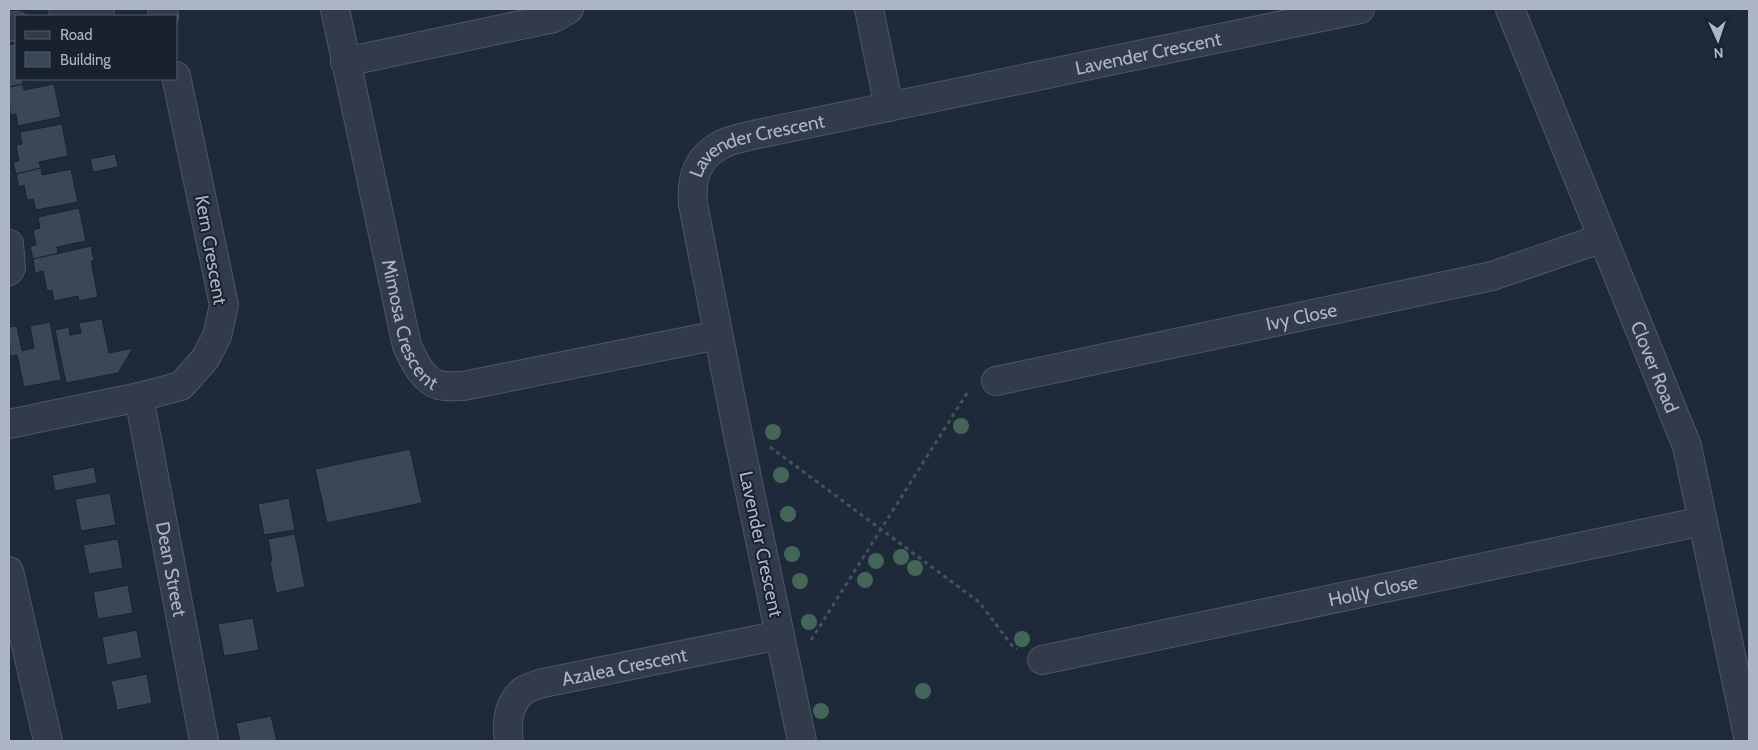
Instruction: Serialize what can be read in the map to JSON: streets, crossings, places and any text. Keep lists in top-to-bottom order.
{
  "streets": {
    "street": [
      "Lavender Crescent",
      "Kern Crescent",
      "Ivy Close",
      "Mimosa Crescent",
      "Clover Road",
      "Dean Street",
      "Holly Close",
      "Azalea Crescent"
    ]
  },
  "crossings": [
    ["Lavender Crescent", "Mimosa Crescent"],
    ["Lavender Crescent", "Azalea Crescent"],
    ["Kern Crescent", "Dean Street"],
    ["Ivy Close", "Clover Road"],
    ["Clover Road", "Holly Close"]
  ],
  "legend": ["Road", "Building"],
  "north": "bottom"
}
